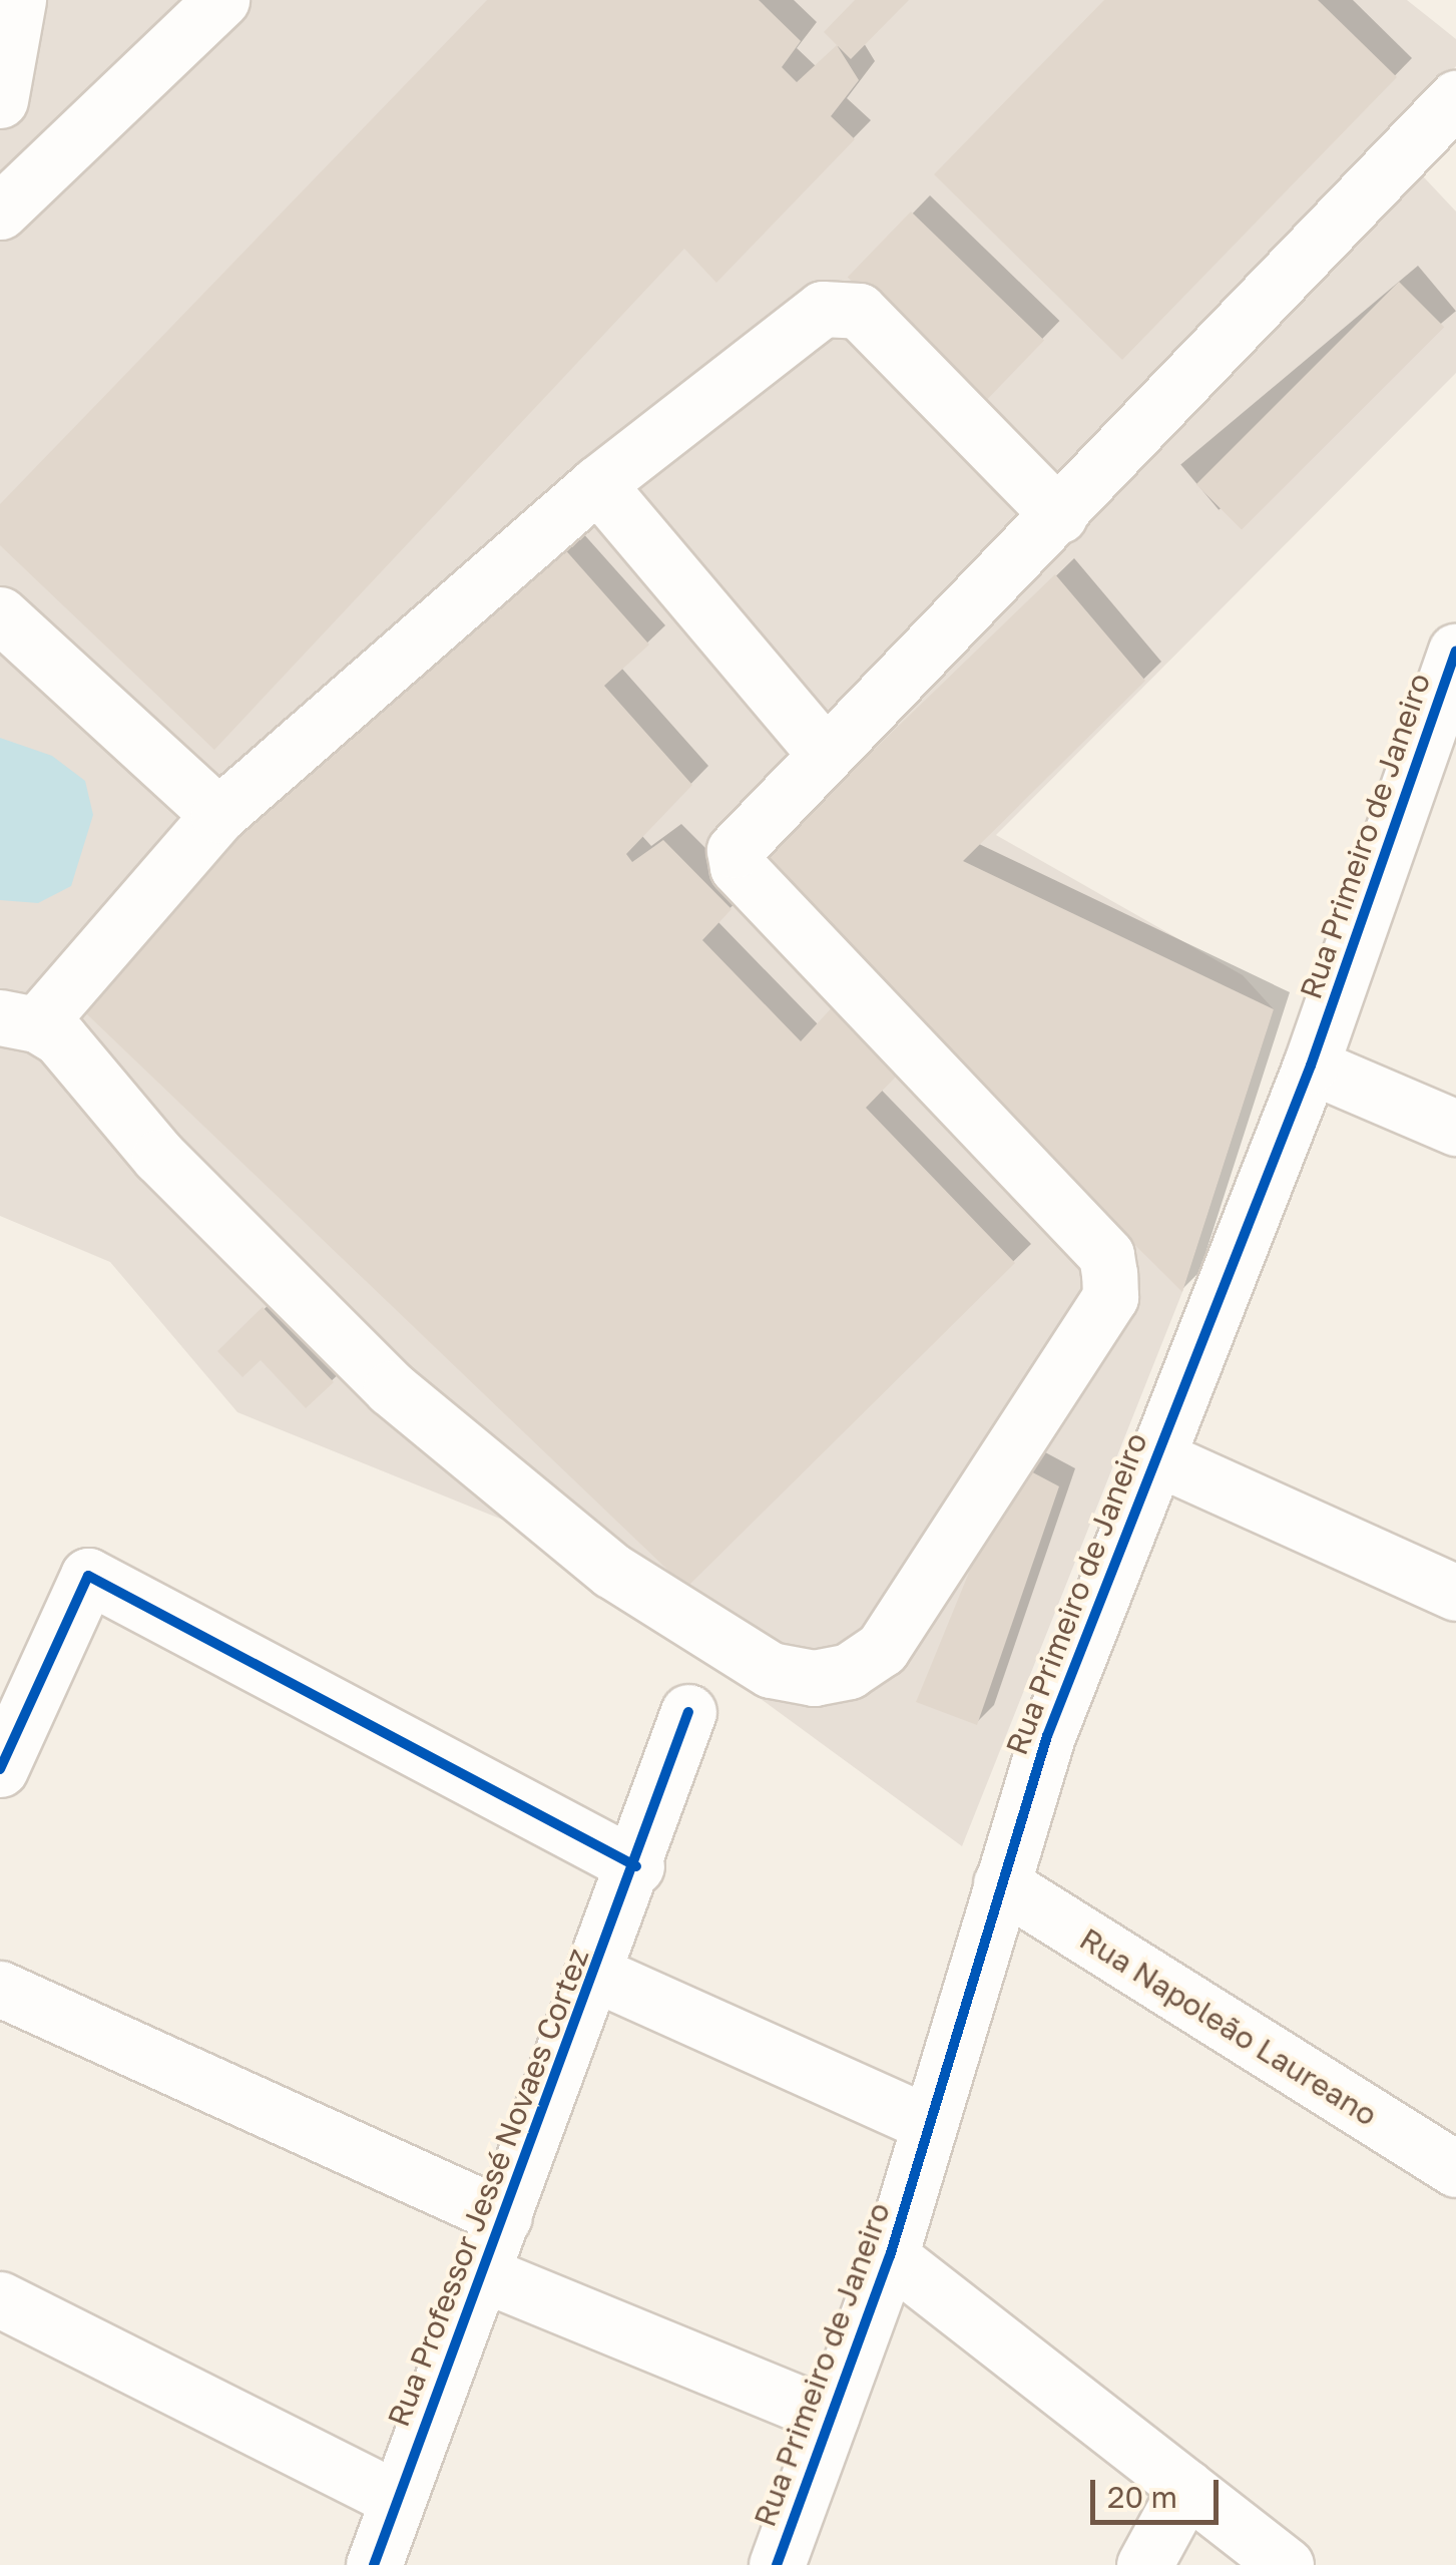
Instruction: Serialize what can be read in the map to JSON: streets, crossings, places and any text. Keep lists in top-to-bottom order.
{
  "streets": {
    "street": ["Rua Primeiro de Janeiro", "Rua Napoleão Laureano", "Rua Professor Jessé Novaes Cortez"]
  },
  "crossings": [
    ["Rua Primeiro de Janeiro", "Rua Napoleão Laureano"]
  ],
  "scale_bar": "20 m"
}
